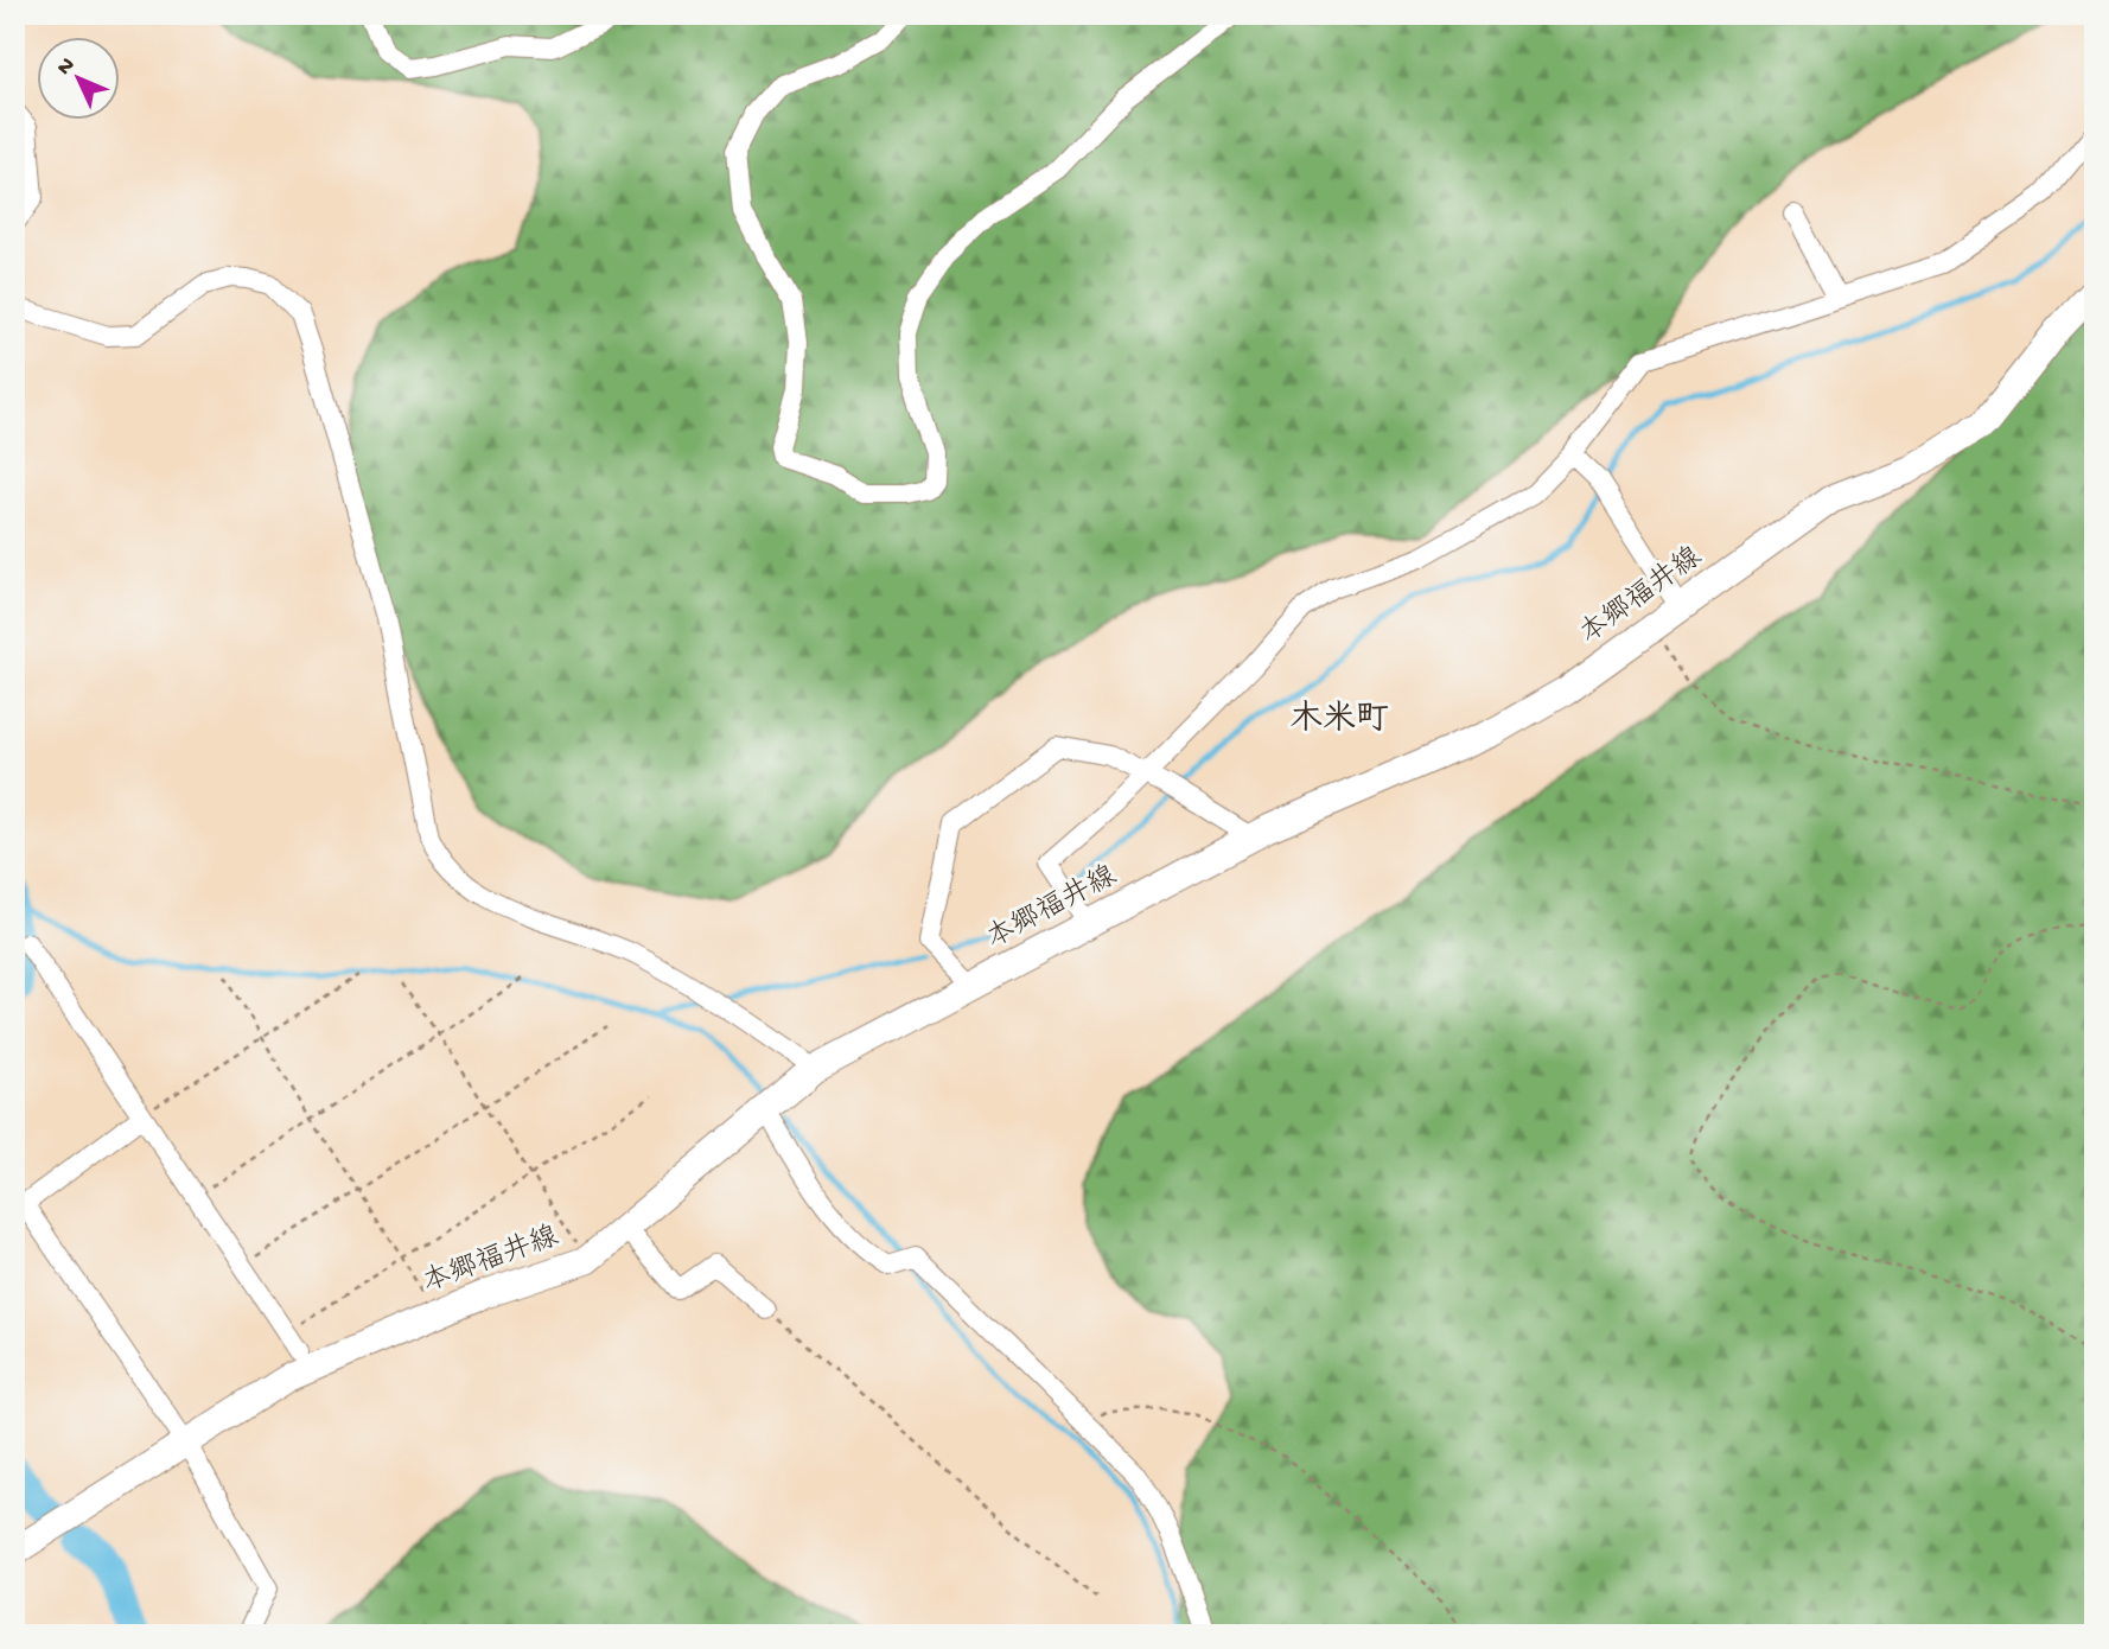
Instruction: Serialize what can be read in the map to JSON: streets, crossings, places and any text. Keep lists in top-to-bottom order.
{
  "streets": {
    "main road": ["本郷福井線"]
  },
  "districts": ["木米町"],
  "north": "top left"
}
